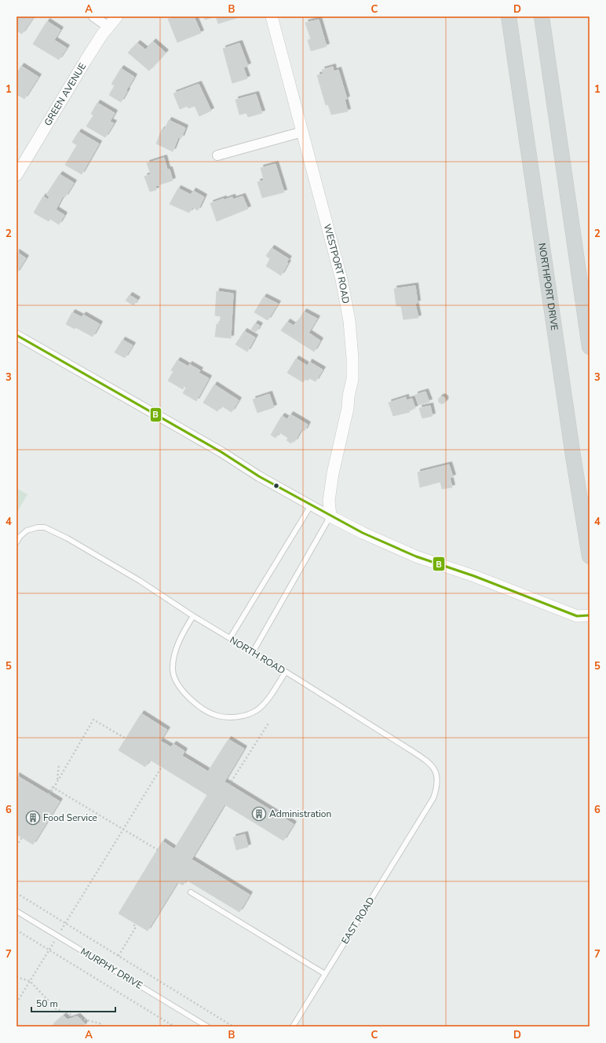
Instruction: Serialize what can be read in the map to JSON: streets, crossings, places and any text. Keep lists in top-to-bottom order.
{
  "streets": {
    "main road": ["NORTHPORT DRIVE"],
    "street": ["GREEN AVENUE", "WESTPORT ROAD"],
    "lane": ["NORTH ROAD", "EAST ROAD", "MURPHY DRIVE"]
  },
  "crossings": [
    ["NORTH ROAD", "EAST ROAD"]
  ],
  "places": {
    "building": ["Administration", "Food Service"]
  },
  "lines": ["transit line B"],
  "scale_bar": "50 m",
  "grid": {
    "columns": [
      "A",
      "B",
      "C",
      "D"
    ],
    "rows": [
      "1",
      "2",
      "3",
      "4",
      "5",
      "6",
      "7"
    ]
  }
}
